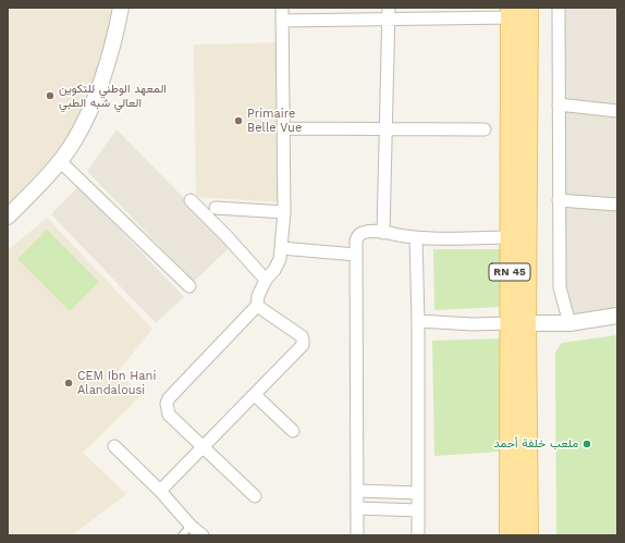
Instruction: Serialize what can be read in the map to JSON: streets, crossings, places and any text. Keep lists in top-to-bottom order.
{
  "streets": {
    "main road": ["RN 45"]
  },
  "places": [
    "المعهد الوطني للتكوين العالي شبه الطبي",
    "Primaire Belle Vue",
    "CEM Ibn Hani Alandalousi",
    "ملعب خلفة أحمد"
  ]
}
